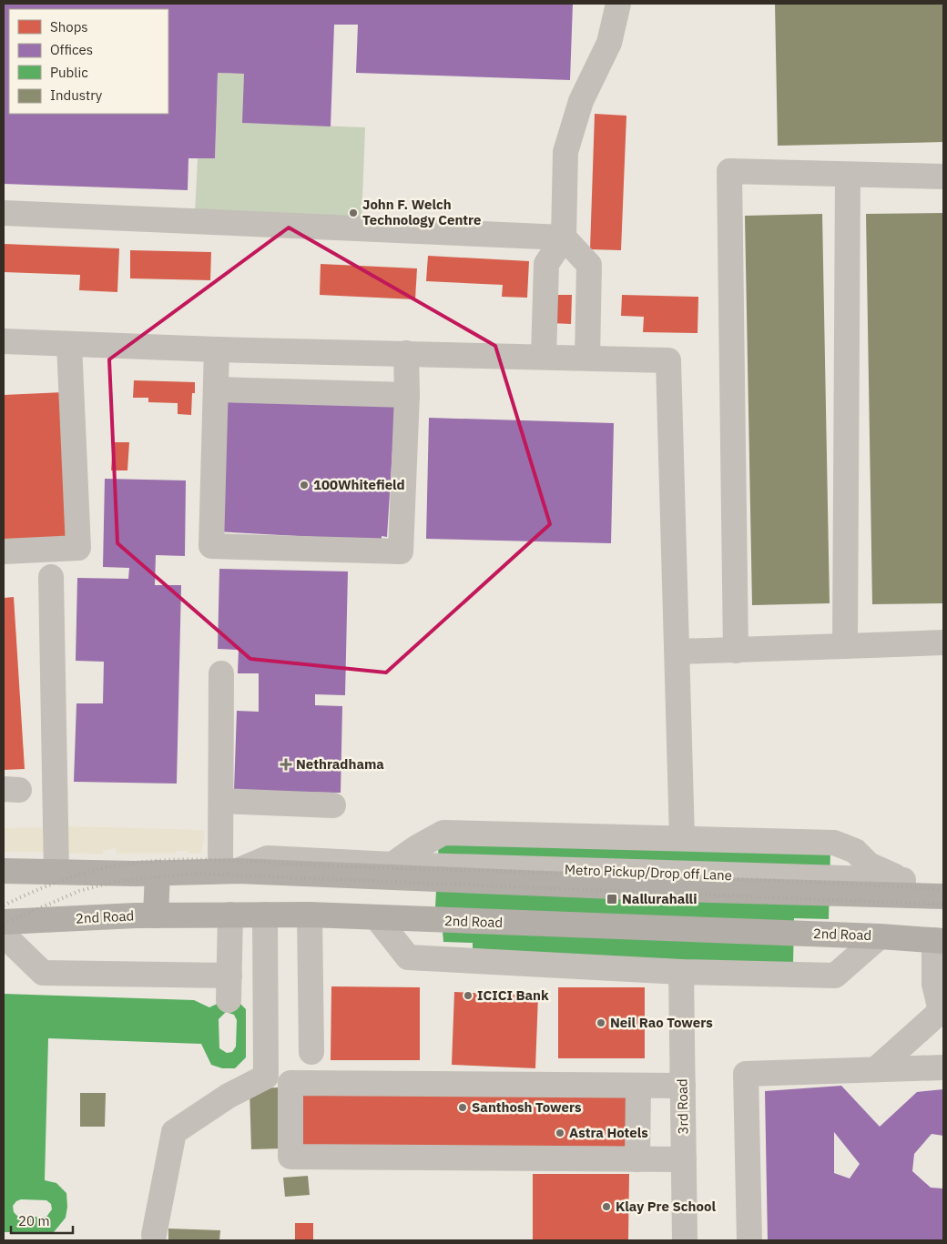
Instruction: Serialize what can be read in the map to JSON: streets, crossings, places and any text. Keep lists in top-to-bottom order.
{
  "streets": {
    "main road": ["2nd Road"],
    "street": ["Metro Pickup/Drop off Lane", "3rd Road"]
  },
  "places": {
    "other": [
      "John F. Welch Technology Centre",
      "100Whitefield",
      "ICICI Bank",
      "Neil Rao Towers",
      "Santhosh Towers",
      "Astra Hotels",
      "Klay Pre School"
    ],
    "health": ["Nethradhama"],
    "transit": ["Nallurahalli"]
  },
  "legend": [
    "Shops",
    "Offices",
    "Public",
    "Industry"
  ],
  "scale_bar": "20 m"
}
